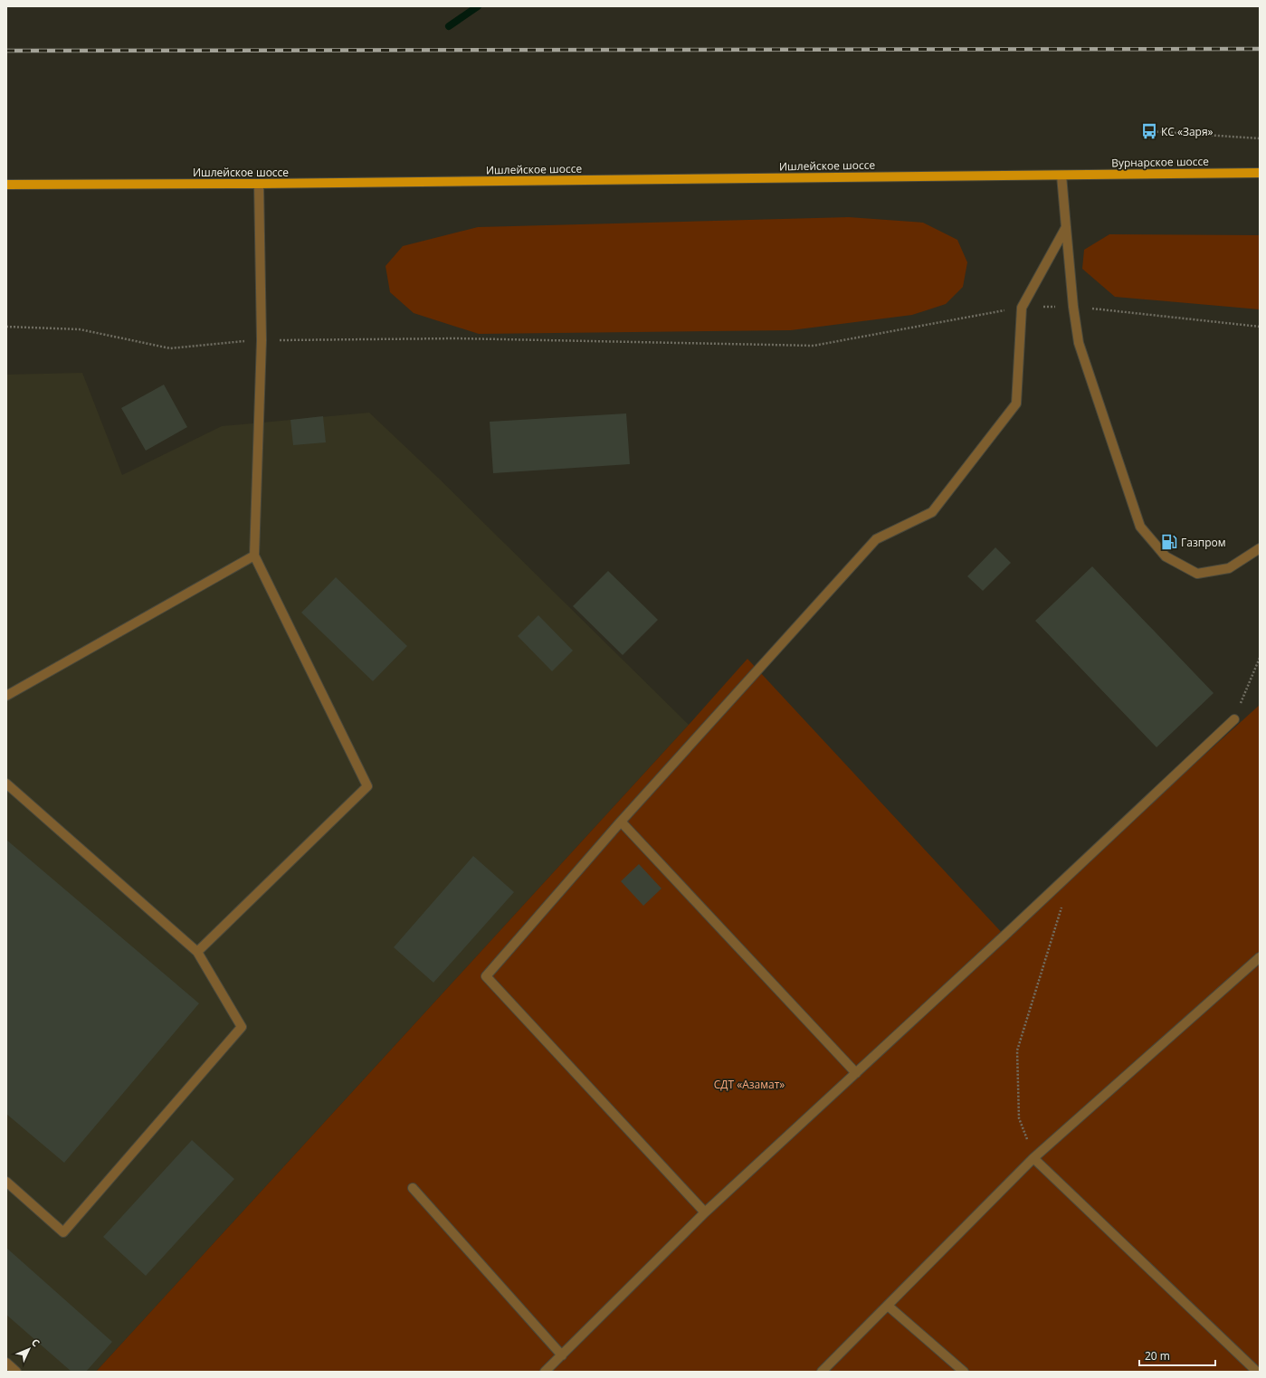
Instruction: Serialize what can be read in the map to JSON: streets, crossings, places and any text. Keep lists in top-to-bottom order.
{
  "streets": {
    "main road": ["Вурнарское шоссе", "Ишлейское шоссе"]
  },
  "crossings": [
    ["Вурнарское шоссе", "Ишлейское шоссе"]
  ],
  "parks": ["СДТ «Азамат»"],
  "places": {
    "bus stop": ["КС «Заря»"],
    "fuel station": ["Газпром"]
  },
  "scale_bar": "20 m",
  "north": "top right"
}
